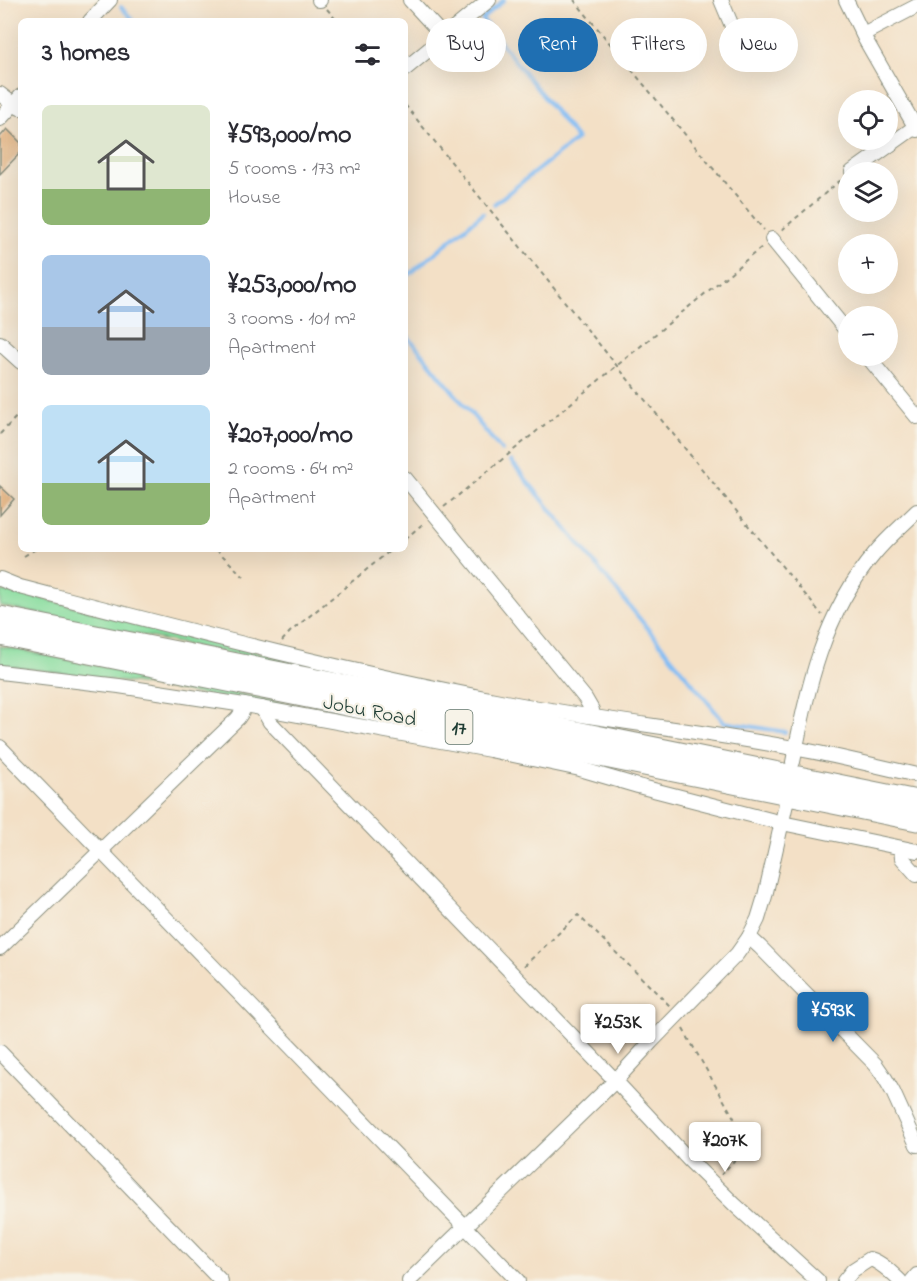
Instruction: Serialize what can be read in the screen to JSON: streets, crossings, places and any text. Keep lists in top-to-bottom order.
{
  "streets": {
    "highway": ["Jobu Road", "17"]
  },
  "page": {
    "chip": [
      "Buy",
      "Rent",
      "Filters",
      "New"
    ],
    "heading": "3 homes",
    "map_buttons": ["+", "−"],
    "list": [
      {
        "name": "¥593,000/mo",
        "note": "5 rooms · 173 m² · House"
      },
      {
        "name": "¥253,000/mo",
        "note": "3 rooms · 101 m² · Apartment"
      },
      {
        "name": "¥207,000/mo",
        "note": "2 rooms · 64 m² · Apartment"
      }
    ],
    "price": ["¥593K", "¥253K", "¥207K"]
  }
}
